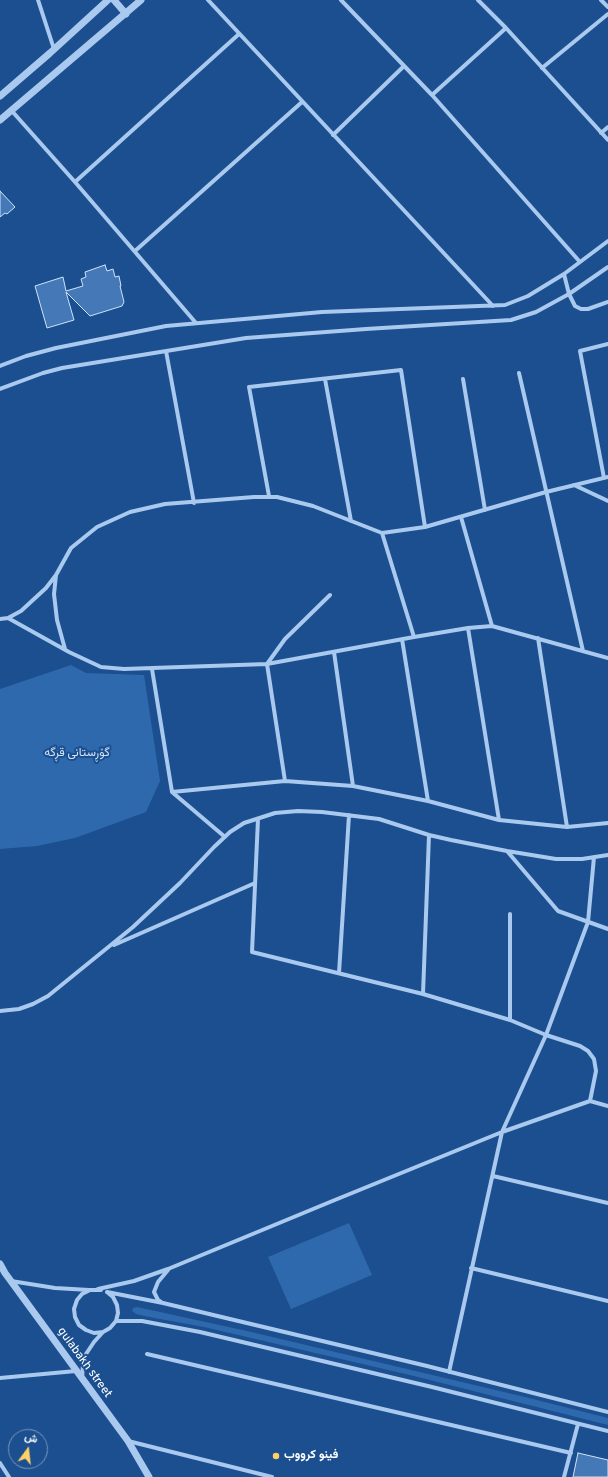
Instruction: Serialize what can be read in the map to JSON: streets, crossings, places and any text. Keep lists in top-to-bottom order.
{
  "streets": {
    "street": ["gulabakh street"]
  },
  "parks": ["گۆڕستانی قڕگە"],
  "places": ["فینو کرووب"],
  "north": "top"
}
